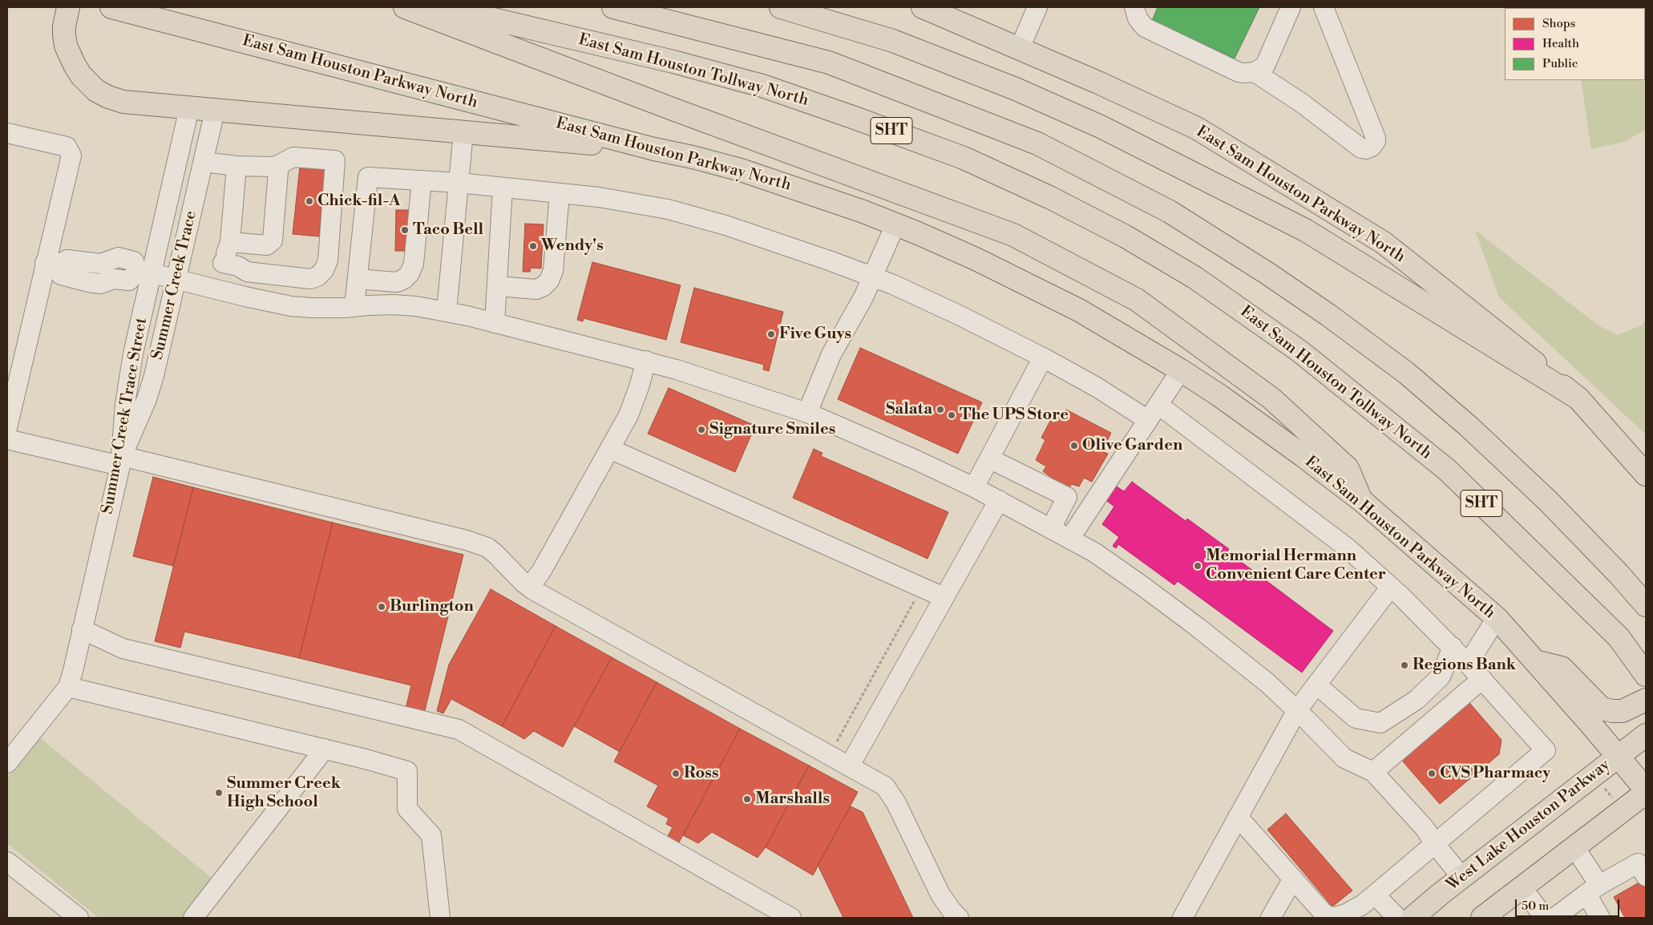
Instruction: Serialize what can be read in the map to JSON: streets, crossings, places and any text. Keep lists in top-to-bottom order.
{
  "streets": {
    "main road": [
      "East Sam Houston Tollway North",
      "East Sam Houston Parkway North",
      "SHT",
      "West Lake Houston Parkway"
    ],
    "street": ["Summer Creek Trace", "Summer Creek Trace Street"]
  },
  "crossings": [
    ["East Sam Houston Parkway North", "West Lake Houston Parkway"],
    ["Summer Creek Trace", "Summer Creek Trace Street"]
  ],
  "places": [
    "Chick-fil-A",
    "Taco Bell",
    "Wendy's",
    "Five Guys",
    "Salata",
    "The UPS Store",
    "Signature Smiles",
    "Olive Garden",
    "Memorial Hermann Convenient Care Center",
    "Burlington",
    "Regions Bank",
    "Ross",
    "CVS Pharmacy",
    "Summer Creek High School",
    "Marshalls"
  ],
  "legend": ["Shops", "Health", "Public"],
  "scale_bar": "50 m"
}
